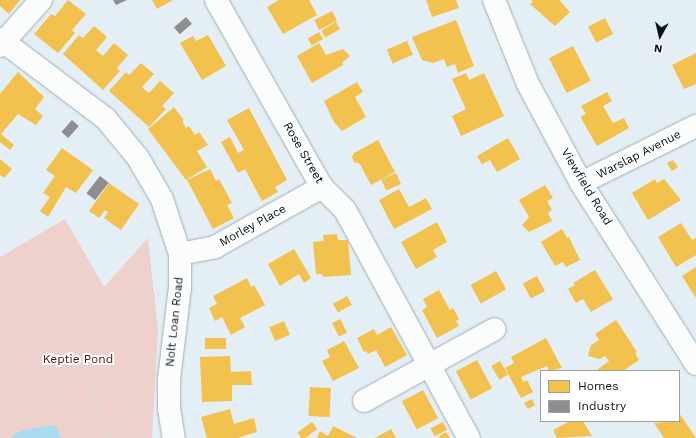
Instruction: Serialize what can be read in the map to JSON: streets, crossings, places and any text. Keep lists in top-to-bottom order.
{
  "streets": {
    "street": [
      "Rose Street",
      "Warslap Avenue",
      "Viewfield Road",
      "Morley Place",
      "Nolt Loan Road"
    ]
  },
  "crossings": [
    ["Rose Street", "Morley Place"],
    ["Warslap Avenue", "Viewfield Road"],
    ["Morley Place", "Nolt Loan Road"]
  ],
  "parks": ["Keptie Pond"],
  "legend": ["Homes", "Industry"],
  "north": "bottom"
}
